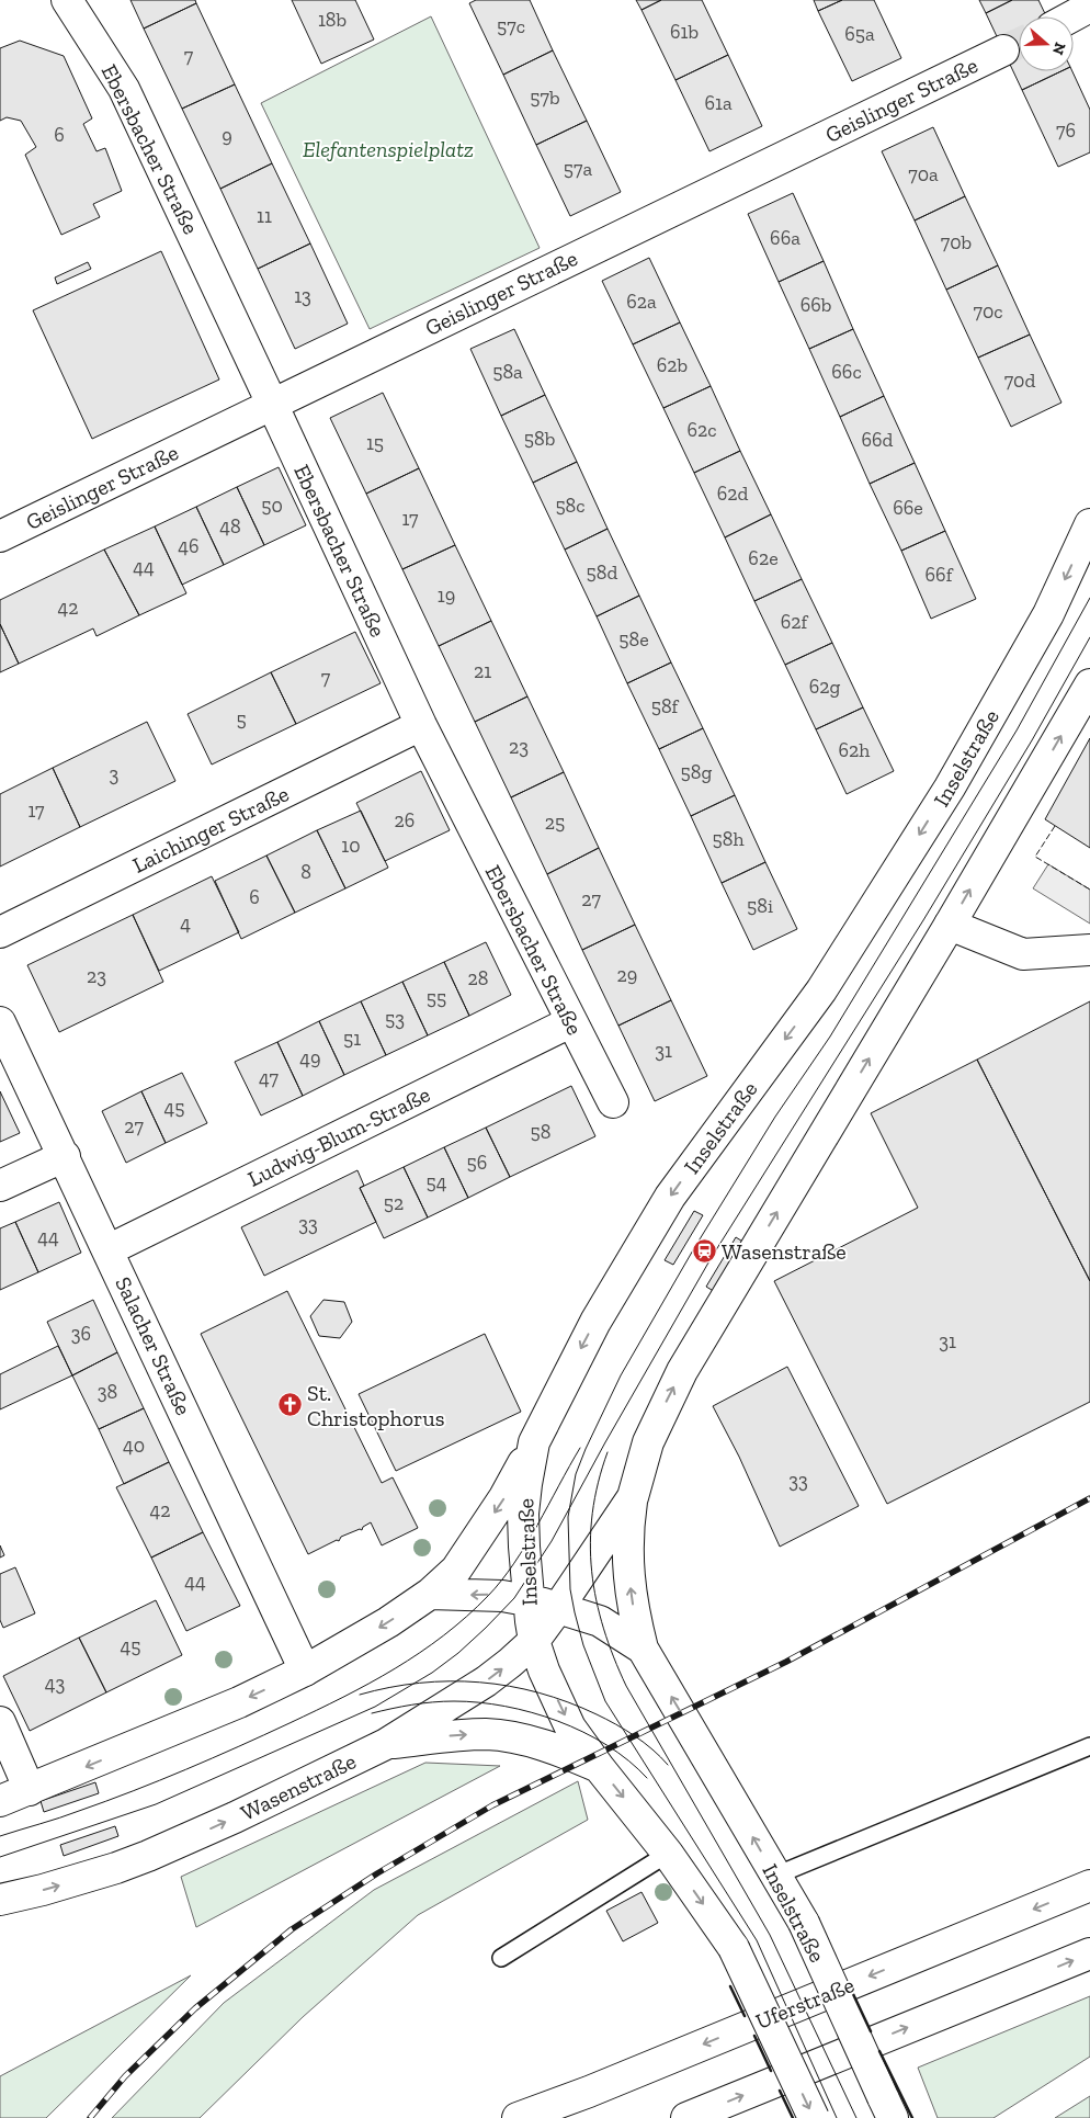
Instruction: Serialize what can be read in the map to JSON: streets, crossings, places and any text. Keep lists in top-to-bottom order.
{
  "streets": {
    "main road": [
      "Geislinger Straße",
      "Ebersbacher Straße",
      "Inselstraße",
      "Laichinger Straße",
      "Ludwig-Blum-Straße",
      "Salacher Straße",
      "Wasenstraße",
      "Uferstraße"
    ]
  },
  "crossings": [
    ["Geislinger Straße", "Ebersbacher Straße"],
    ["Ebersbacher Straße", "Laichinger Straße"],
    ["Ebersbacher Straße", "Ludwig-Blum-Straße"],
    ["Inselstraße", "Wasenstraße"],
    ["Ludwig-Blum-Straße", "Salacher Straße"]
  ],
  "parks": ["Elefantenspielplatz"],
  "places": {
    "station": ["Wasenstraße"],
    "church": ["St. Christophorus"]
  },
  "house_numbers": [
    "18b",
    "57c",
    "61b",
    "65a",
    "7",
    "57b",
    "61a",
    "76",
    "6",
    "9",
    "57a",
    "70a",
    "11",
    "66a",
    "70b",
    "13",
    "62a",
    "66b",
    "70c",
    "62b",
    "58a",
    "66c",
    "70d",
    "62c",
    "58b",
    "66d",
    "15",
    "62d",
    "50",
    "58c",
    "66e",
    "17",
    "48",
    "46",
    "62e",
    "44",
    "58d",
    "66f",
    "19",
    "42",
    "62f",
    "58e",
    "21",
    "7",
    "62g",
    "58f",
    "5",
    "23",
    "62h",
    "58g",
    "3",
    "17",
    "26",
    "25",
    "58h",
    "10",
    "8",
    "6",
    "27",
    "58i",
    "4",
    "29",
    "23",
    "28",
    "55",
    "53",
    "51",
    "31",
    "49",
    "47",
    "45",
    "27",
    "58",
    "56",
    "54",
    "52",
    "33",
    "44",
    "36",
    "31",
    "38",
    "40",
    "33",
    "42",
    "44",
    "45",
    "43"
  ],
  "north": "right"
}
